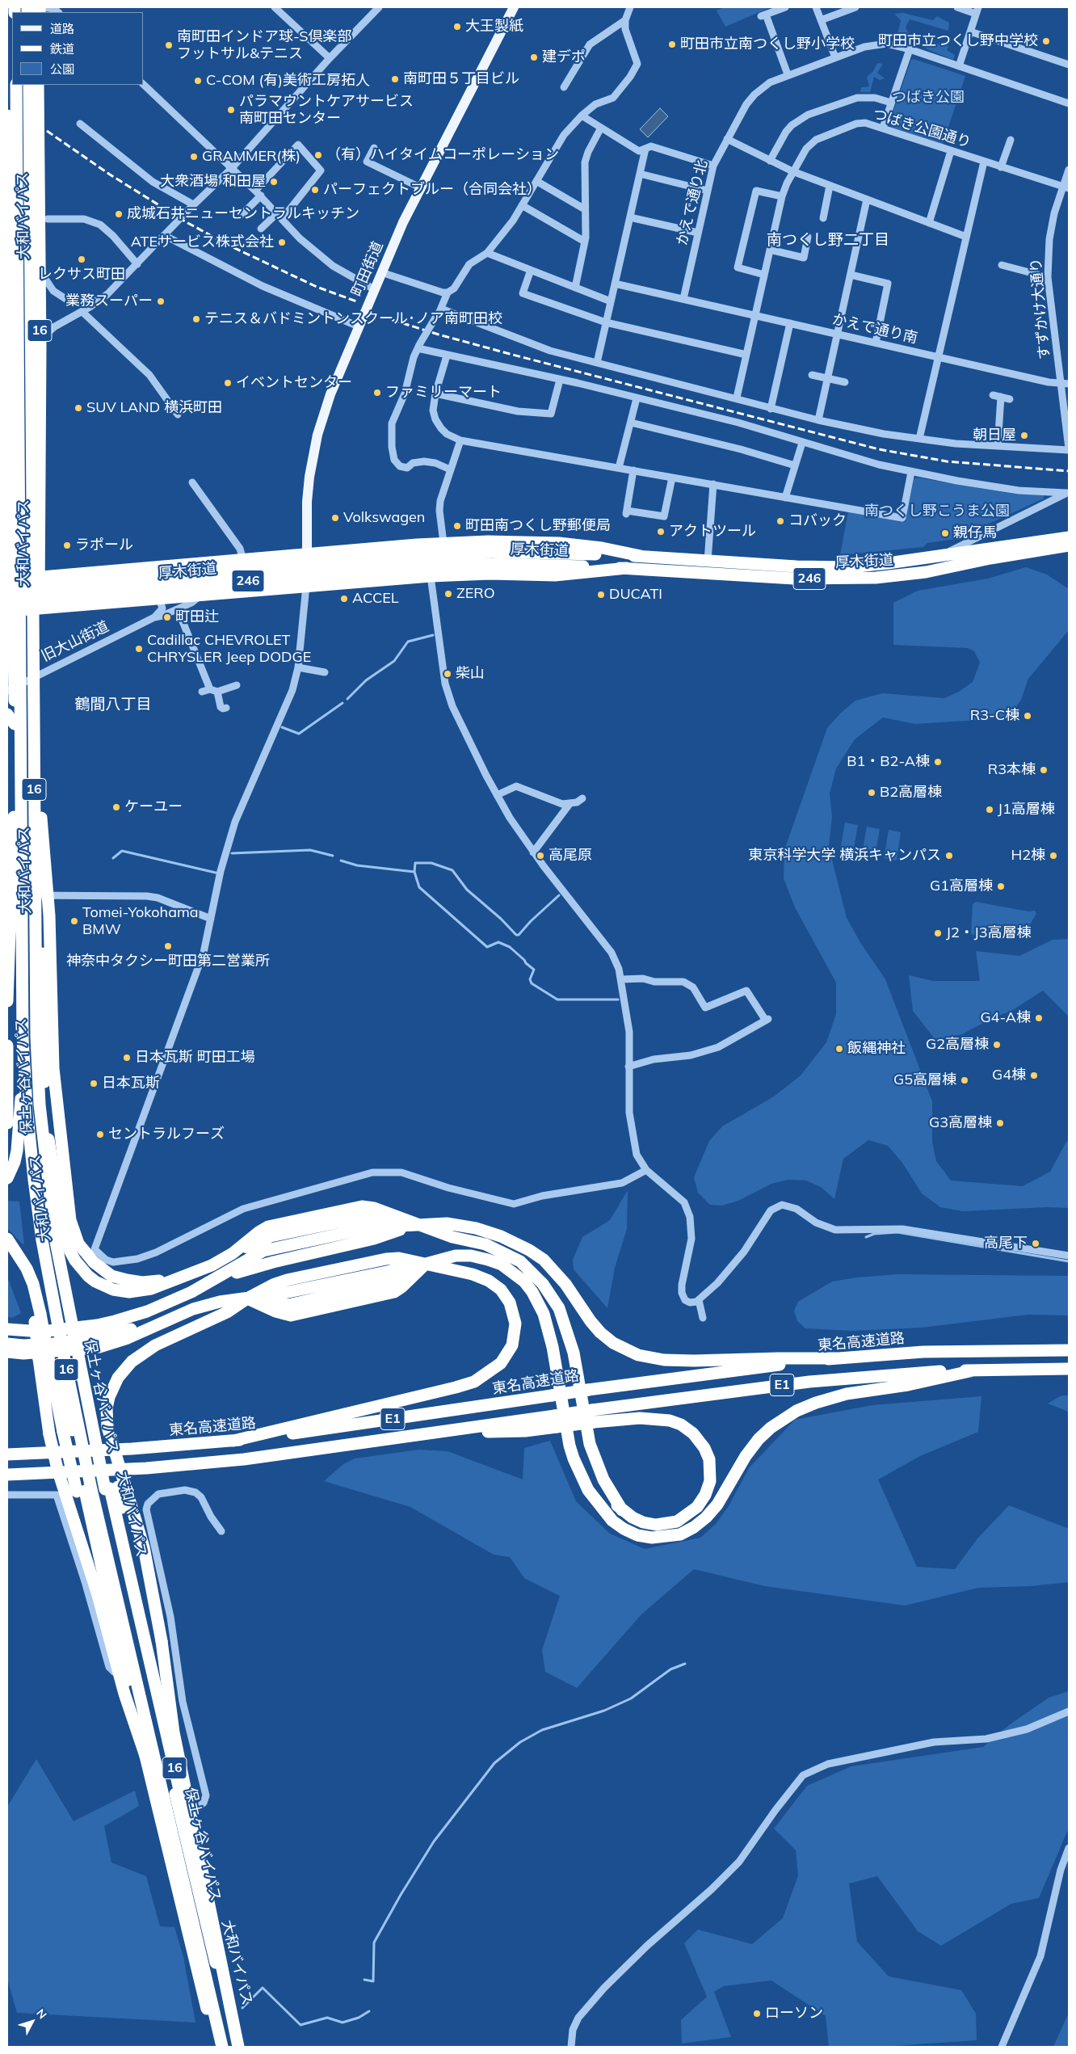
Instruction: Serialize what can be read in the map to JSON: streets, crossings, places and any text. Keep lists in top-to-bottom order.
{
  "streets": {
    "highway": [
      "大和バイパス",
      "16",
      "厚木街道",
      "246",
      "保土ヶ谷バイパス",
      "東名高速道路",
      "E1"
    ],
    "main road": ["町田街道"],
    "street": [
      "つばき公園通り",
      "かえで通り北",
      "すずかけ大通り",
      "かえで通り南",
      "旧大山街道"
    ]
  },
  "crossings": [
    ["つばき公園通り", "すずかけ大通り"],
    ["つばき公園通り", "かえで通り南"],
    ["かえで通り北", "かえで通り南"],
    ["大和バイパス", "厚木街道"],
    ["大和バイパス", "旧大山街道"],
    ["大和バイパス", "保土ヶ谷バイパス"],
    ["すずかけ大通り", "かえで通り南"],
    ["旧大山街道", "保土ヶ谷バイパス"]
  ],
  "districts": ["南つくし野二丁目", "鶴間八丁目"],
  "parks": ["つばき公園", "南つくし野こうま公園"],
  "places": [
    "大王製紙",
    "町田市立つくし野中学校",
    "町田市立南つくし野小学校",
    "南町田インドア球-S倶楽部 フットサル&テニス",
    "建デポ",
    "南町田５丁目ビル",
    "C-COM (有)美術工房拓人",
    "パラマウントケアサービス 南町田センター",
    "（有）ハイタイムコーポレーション",
    "GRAMMER(株)",
    "大衆酒場 和田屋",
    "パーフェクトブルー（合同会社）",
    "成城石井ニューセントラルキッチン",
    "ATEサービス株式会社",
    "レクサス町田",
    "業務スーパー",
    "テニス＆バドミントンスクール･ノア南町田校",
    "イベントセンター",
    "ファミリーマート",
    "SUV LAND 横浜町田",
    "朝日屋",
    "Volkswagen",
    "コバック",
    "町田南つくし野郵便局",
    "アクトツール",
    "親仔馬",
    "ラポール",
    "ZERO",
    "DUCATI",
    "ACCEL",
    "町田辻",
    "Cadillac CHEVROLET CHRYSLER Jeep DODGE",
    "柴山",
    "R3-C棟",
    "B1・B2-A棟",
    "R3本棟",
    "B2高層棟",
    "ケーユー",
    "J1高層棟",
    "高尾原",
    "東京科学大学 横浜キャンパス",
    "H2棟",
    "G1高層棟",
    "Tomei-Yokohama BMW",
    "J2・J3高層棟",
    "神奈中タクシー町田第二営業所",
    "G4-A棟",
    "G2高層棟",
    "飯縄神社",
    "日本瓦斯 町田工場",
    "G4棟",
    "G5高層棟",
    "日本瓦斯",
    "G3高層棟",
    "セントラルフーズ",
    "高尾下",
    "ローソン"
  ],
  "legend": ["道路", "鉄道", "公園"],
  "north": "top right"
}
